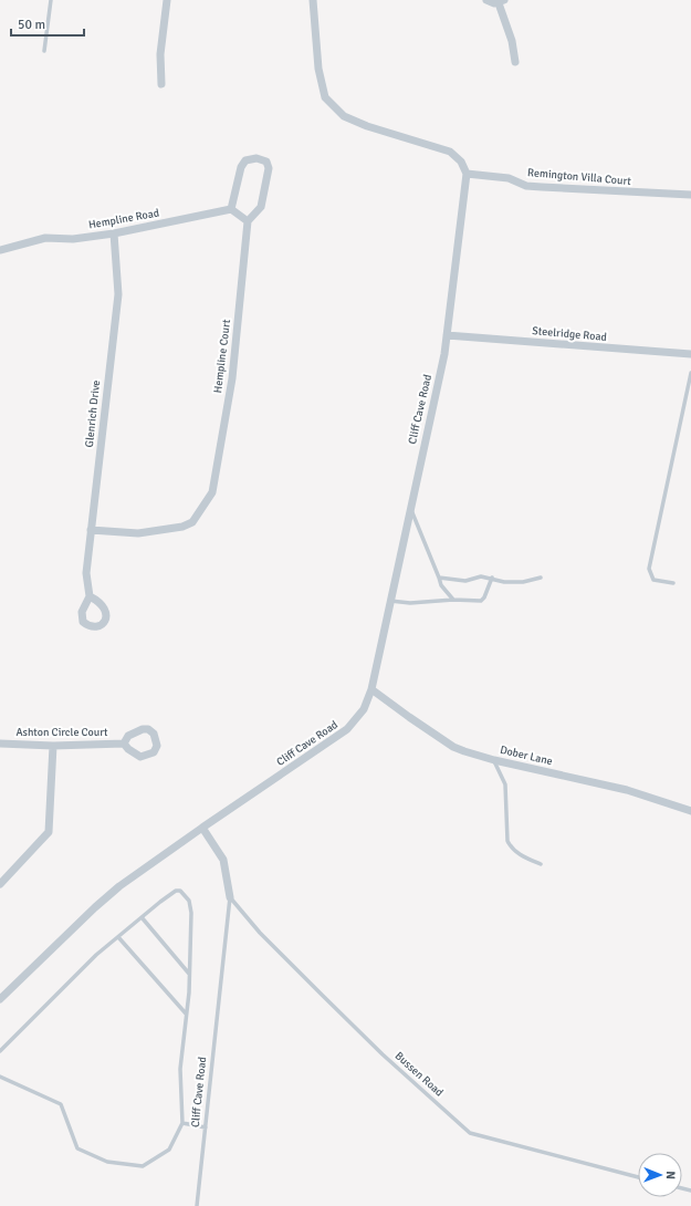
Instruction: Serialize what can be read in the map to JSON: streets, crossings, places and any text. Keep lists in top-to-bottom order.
{
  "streets": {
    "street": [
      "Remington Villa Court",
      "Hempline Road",
      "Steelridge Road",
      "Hempline Court",
      "Cliff Cave Road",
      "Glenrich Drive",
      "Ashton Circle Court",
      "Dober Lane"
    ],
    "lane": ["Bussen Road"]
  },
  "crossings": [
    ["Remington Villa Court", "Cliff Cave Road"],
    ["Hempline Road", "Glenrich Drive"],
    ["Steelridge Road", "Cliff Cave Road"],
    ["Hempline Court", "Glenrich Drive"],
    ["Cliff Cave Road", "Dober Lane"],
    ["Cliff Cave Road", "Bussen Road"]
  ],
  "scale_bar": "50 m",
  "north": "right"
}
